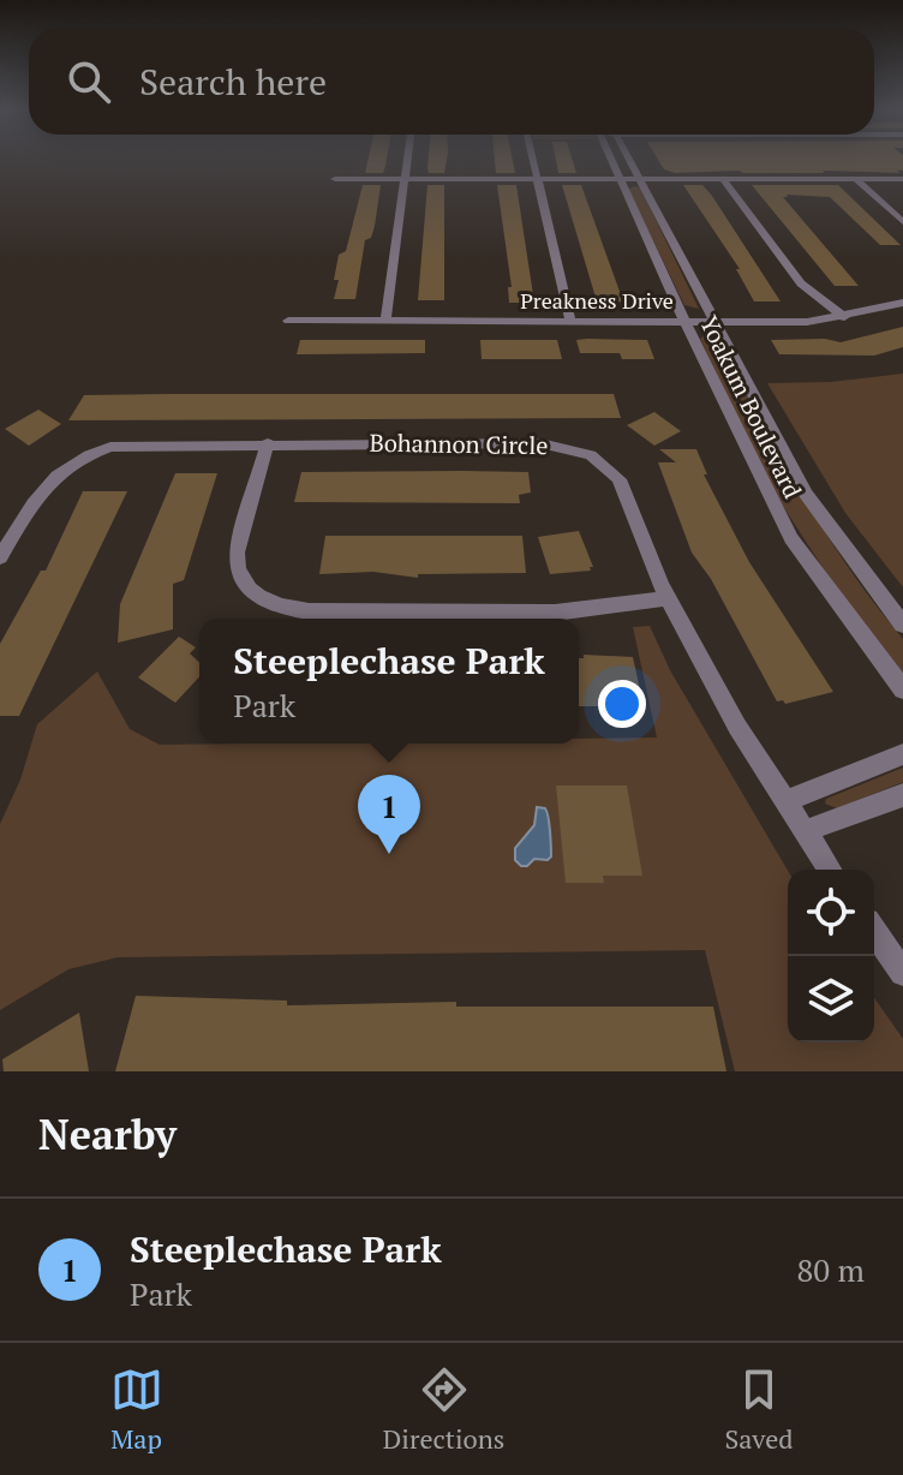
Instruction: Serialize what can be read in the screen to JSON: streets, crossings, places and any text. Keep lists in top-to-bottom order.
{
  "streets": {
    "street": ["Preakness Drive", "Yoakum Boulevard", "Bohannon Circle"]
  },
  "crossings": [
    ["Preakness Drive", "Yoakum Boulevard"]
  ],
  "page": {
    "search": "Search here",
    "popup": ["Steeplechase Park", "Park"],
    "pins": "1",
    "heading": "Nearby",
    "list": [
      {
        "mark": "1",
        "name": "Steeplechase Park",
        "note": "Park",
        "value": "80 m"
      }
    ],
    "nav": ["Map", "Directions", "Saved"]
  }
}
